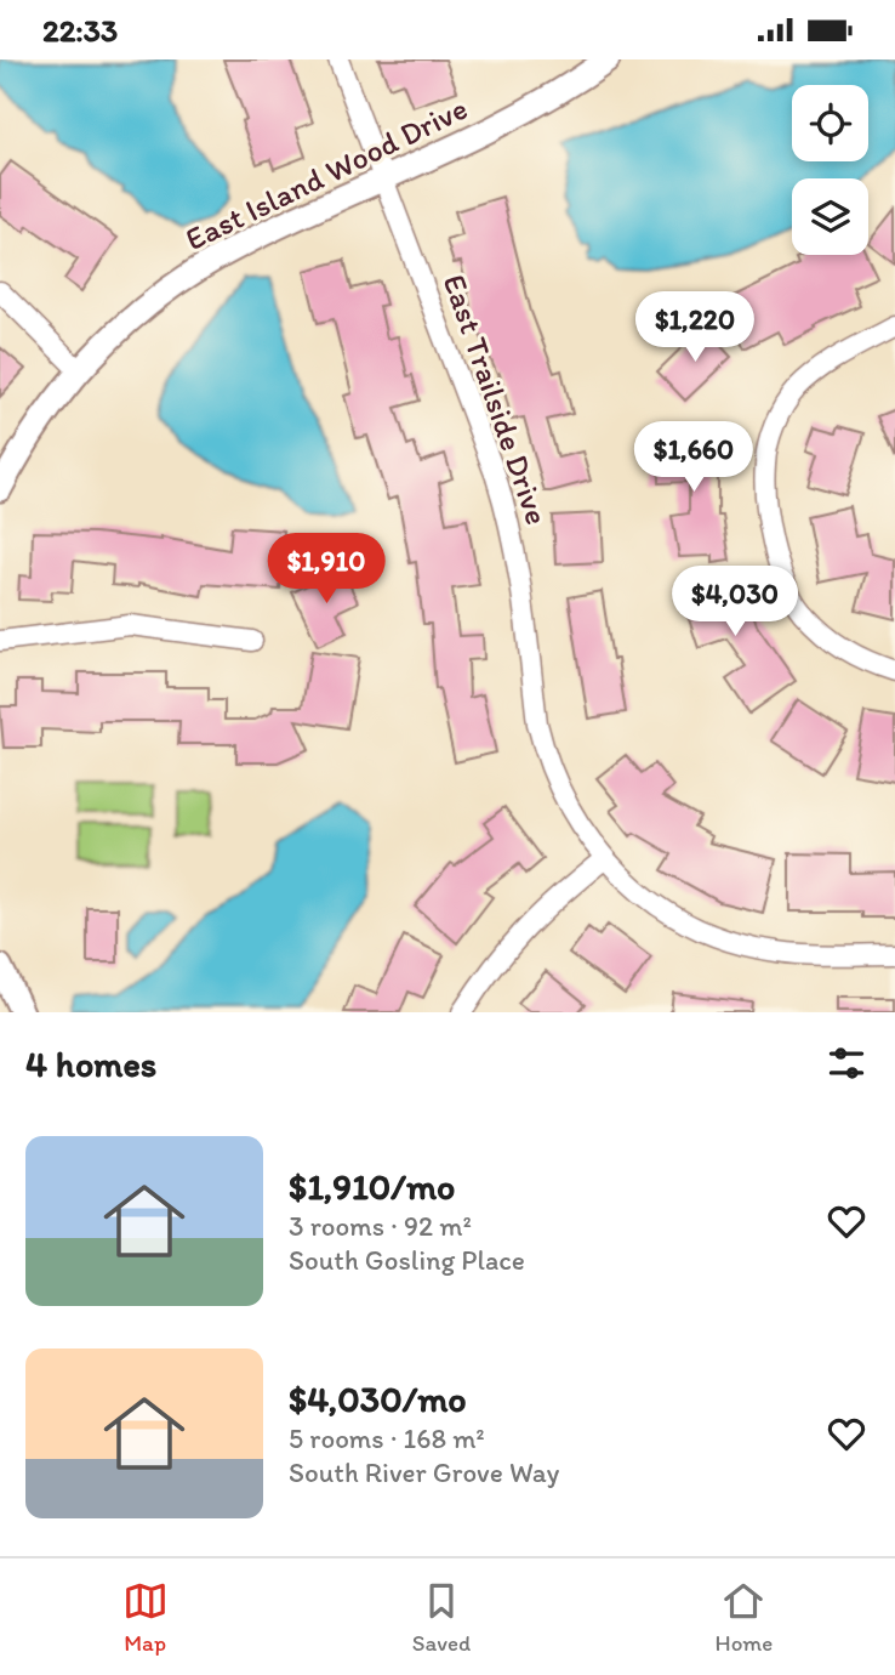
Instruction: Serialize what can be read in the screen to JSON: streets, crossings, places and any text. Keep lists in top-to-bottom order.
{
  "streets": {
    "street": ["East Island Wood Drive", "East Trailside Drive"]
  },
  "crossings": [
    ["East Island Wood Drive", "East Trailside Drive"]
  ],
  "page": {
    "status": "22:33",
    "price": [
      "$1,220",
      "$1,660",
      "$1,910",
      "$4,030"
    ],
    "heading": "4 homes",
    "list": [
      {
        "name": "$1,910/mo",
        "note": "3 rooms · 92 m² · South Gosling Place"
      },
      {
        "name": "$4,030/mo",
        "note": "5 rooms · 168 m² · South River Grove Way"
      }
    ],
    "tabs": ["Map", "Saved", "Home"]
  }
}
